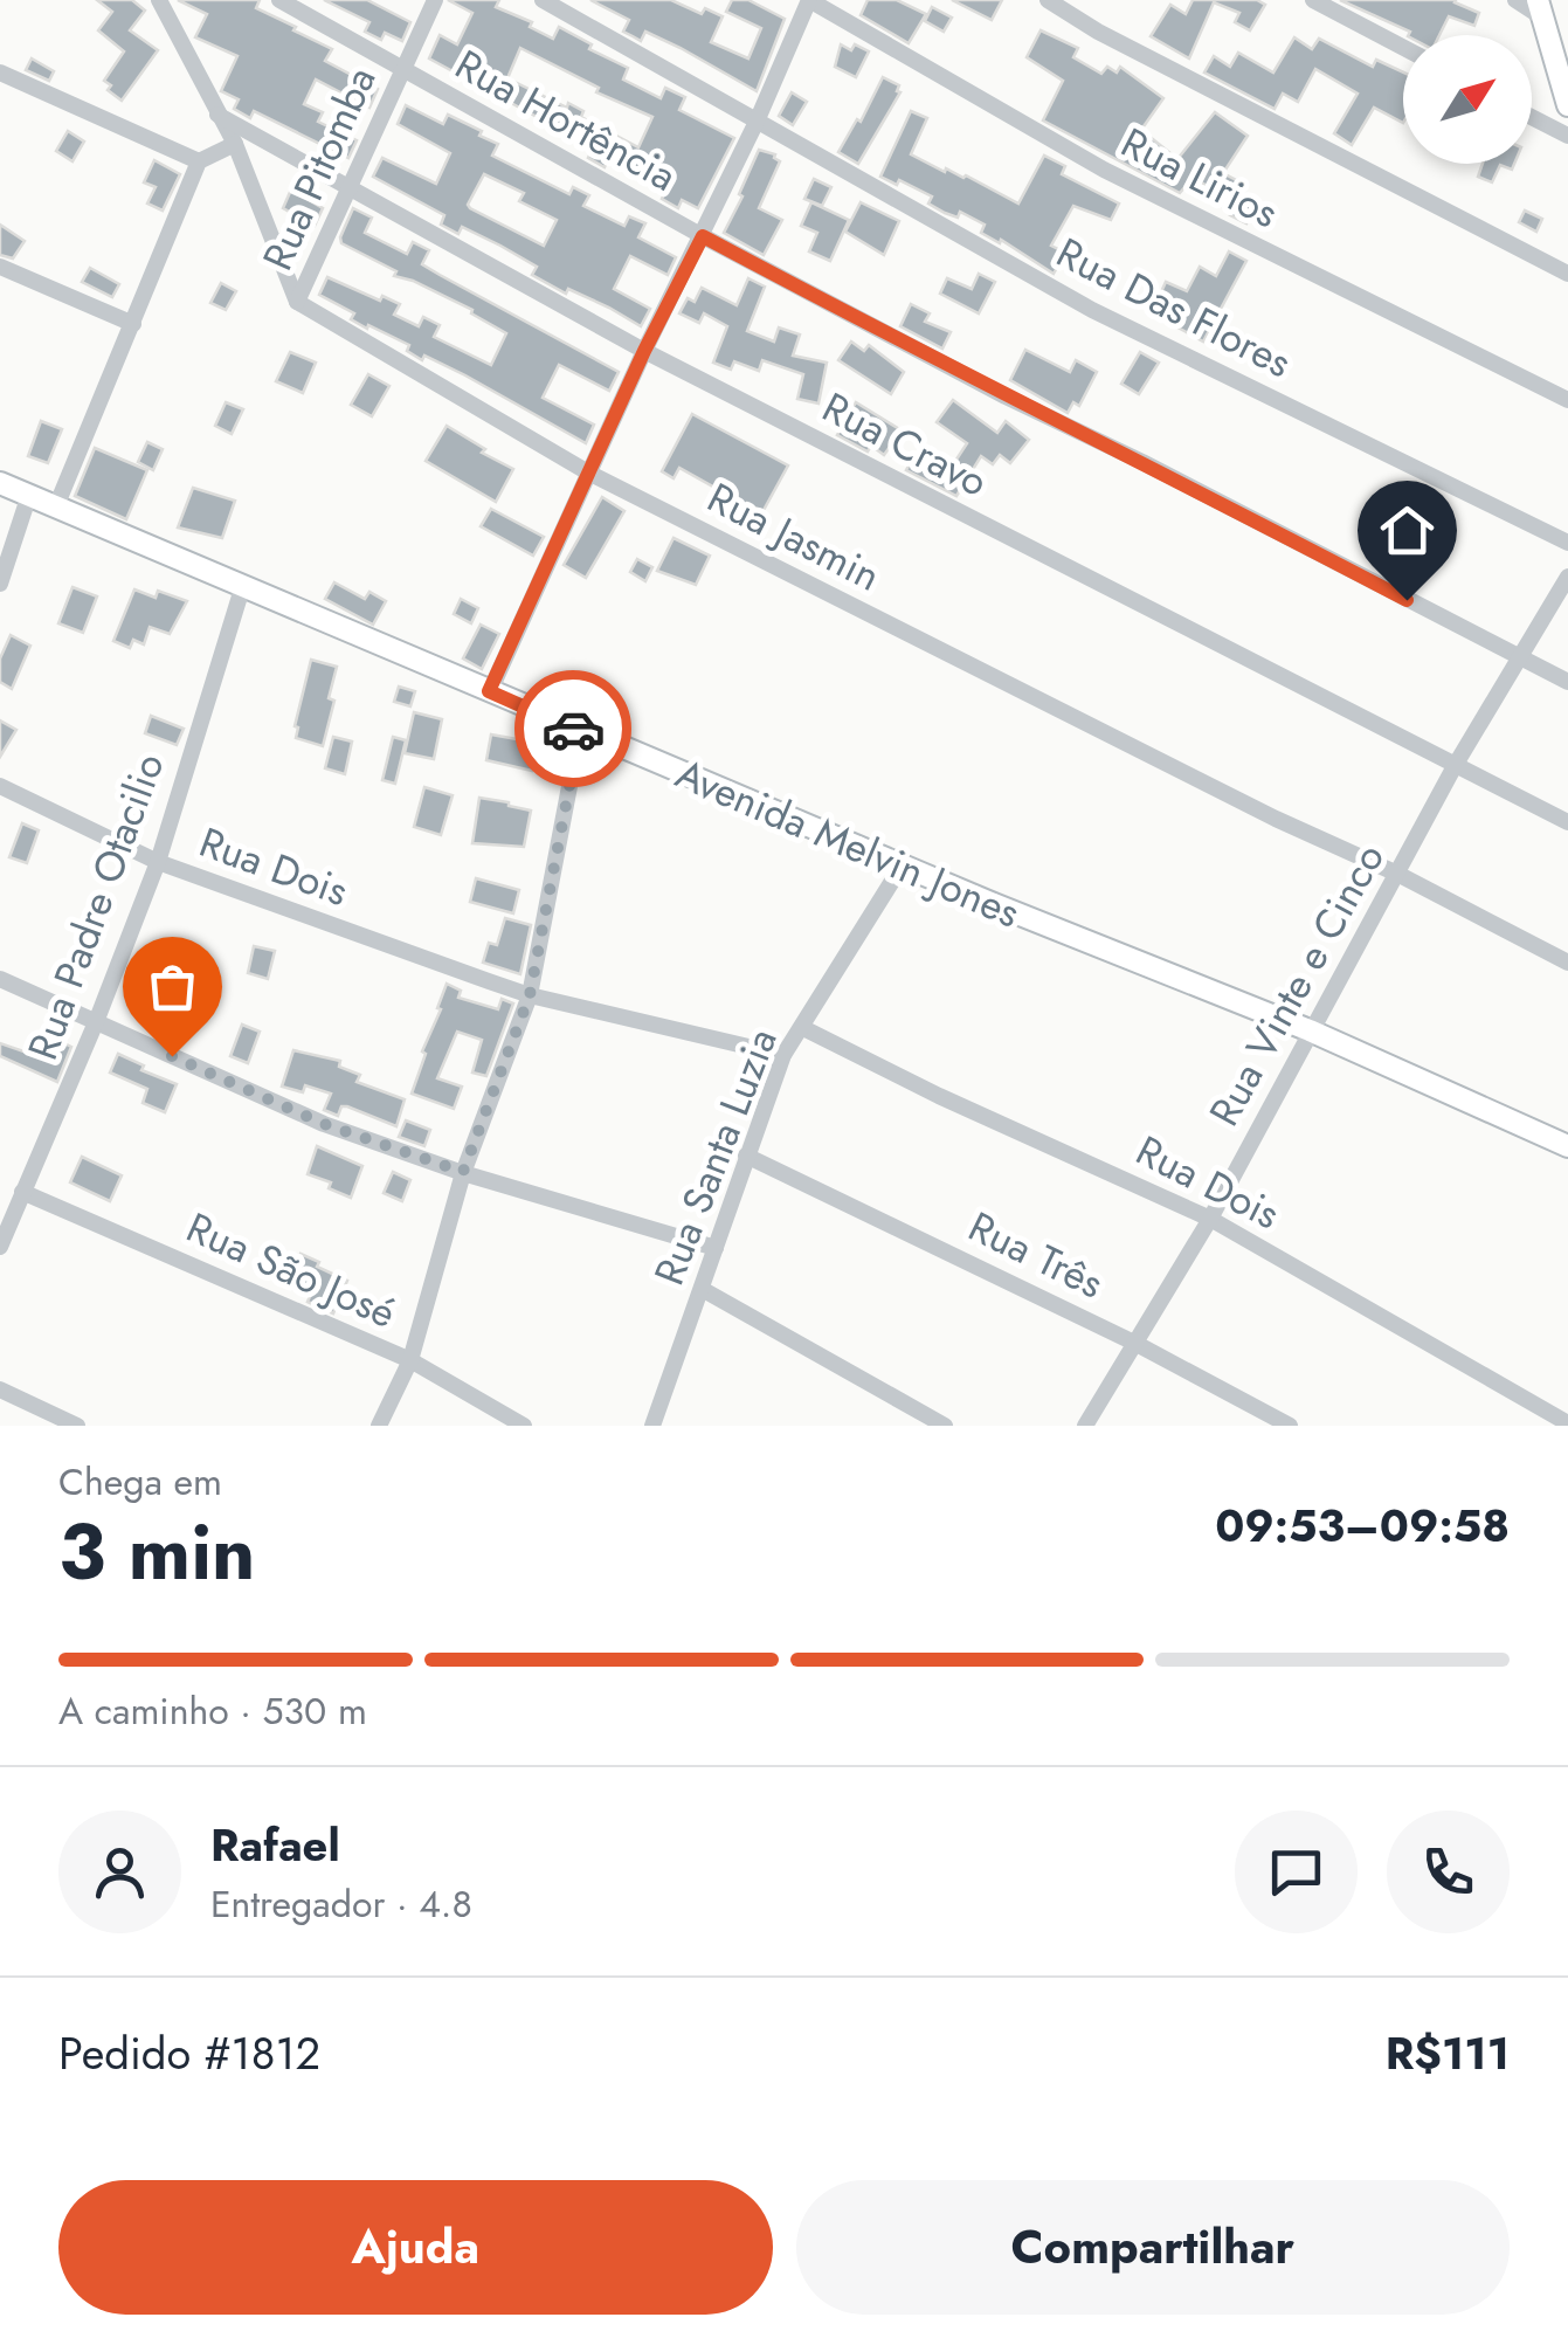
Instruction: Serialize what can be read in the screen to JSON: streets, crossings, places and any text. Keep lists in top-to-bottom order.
{
  "streets": {
    "main road": ["Avenida Melvin Jones"],
    "street": [
      "Rua Hortência",
      "Rua Pitomba",
      "Rua Lirios",
      "Rua Das Flores",
      "Rua Cravo",
      "Rua Jasmin",
      "Rua Dois",
      "Rua Padre Otacilio",
      "Rua Vinte e Cinco",
      "Rua Santa Luzia",
      "Rua Três",
      "Rua São José"
    ]
  },
  "crossings": [
    ["Rua Hortência", "Rua Pitomba"],
    ["Rua Hortência", "Rua Vinte e Cinco"],
    ["Rua Pitomba", "Rua Cravo"],
    ["Rua Pitomba", "Rua Jasmin"],
    ["Rua Cravo", "Rua Vinte e Cinco"],
    ["Rua Jasmin", "Rua Vinte e Cinco"],
    ["Avenida Melvin Jones", "Rua Padre Otacilio"],
    ["Avenida Melvin Jones", "Rua Vinte e Cinco"],
    ["Avenida Melvin Jones", "Rua Santa Luzia"],
    ["Rua Dois", "Rua Padre Otacilio"],
    ["Rua Dois", "Rua Vinte e Cinco"],
    ["Rua Dois", "Rua Santa Luzia"],
    ["Rua Padre Otacilio", "Rua São José"],
    ["Rua Vinte e Cinco", "Rua Três"],
    ["Rua Santa Luzia", "Rua Três"]
  ],
  "north": "top right",
  "page": {
    "heading": ["3 min", "Chega em", "09:53–09:58"],
    "panel": [
      "Rafael",
      "Entregador · 4.8",
      "Pedido #1812",
      "R$111"
    ],
    "bar": "A caminho · 530 m",
    "buttons": ["Ajuda", "Compartilhar"]
  }
}
